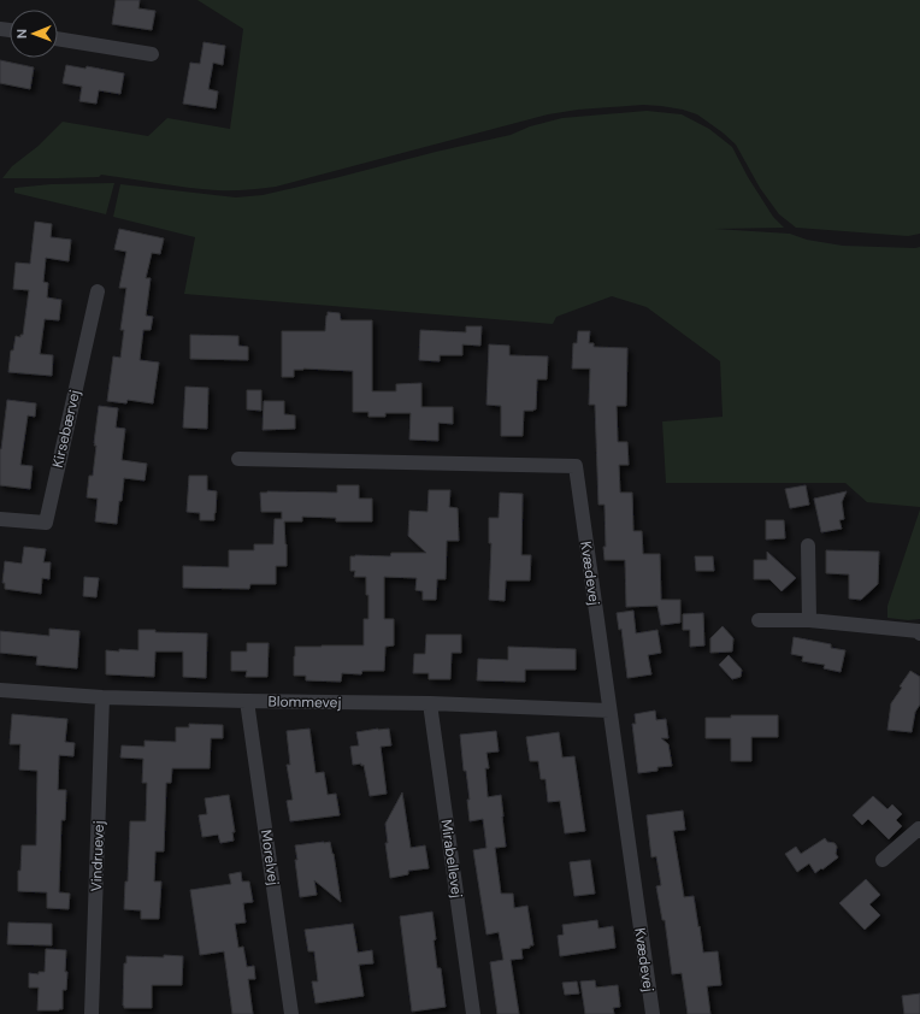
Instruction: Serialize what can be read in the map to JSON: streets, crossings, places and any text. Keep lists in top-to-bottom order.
{
  "streets": {
    "street": [
      "Kirsebærvej",
      "Kvædevej",
      "Blommevej",
      "Vindruevej",
      "Morelvej",
      "Mirabellevej"
    ]
  },
  "crossings": [
    ["Kvædevej", "Blommevej"],
    ["Blommevej", "Vindruevej"],
    ["Blommevej", "Morelvej"],
    ["Blommevej", "Mirabellevej"]
  ],
  "north": "left"
}
